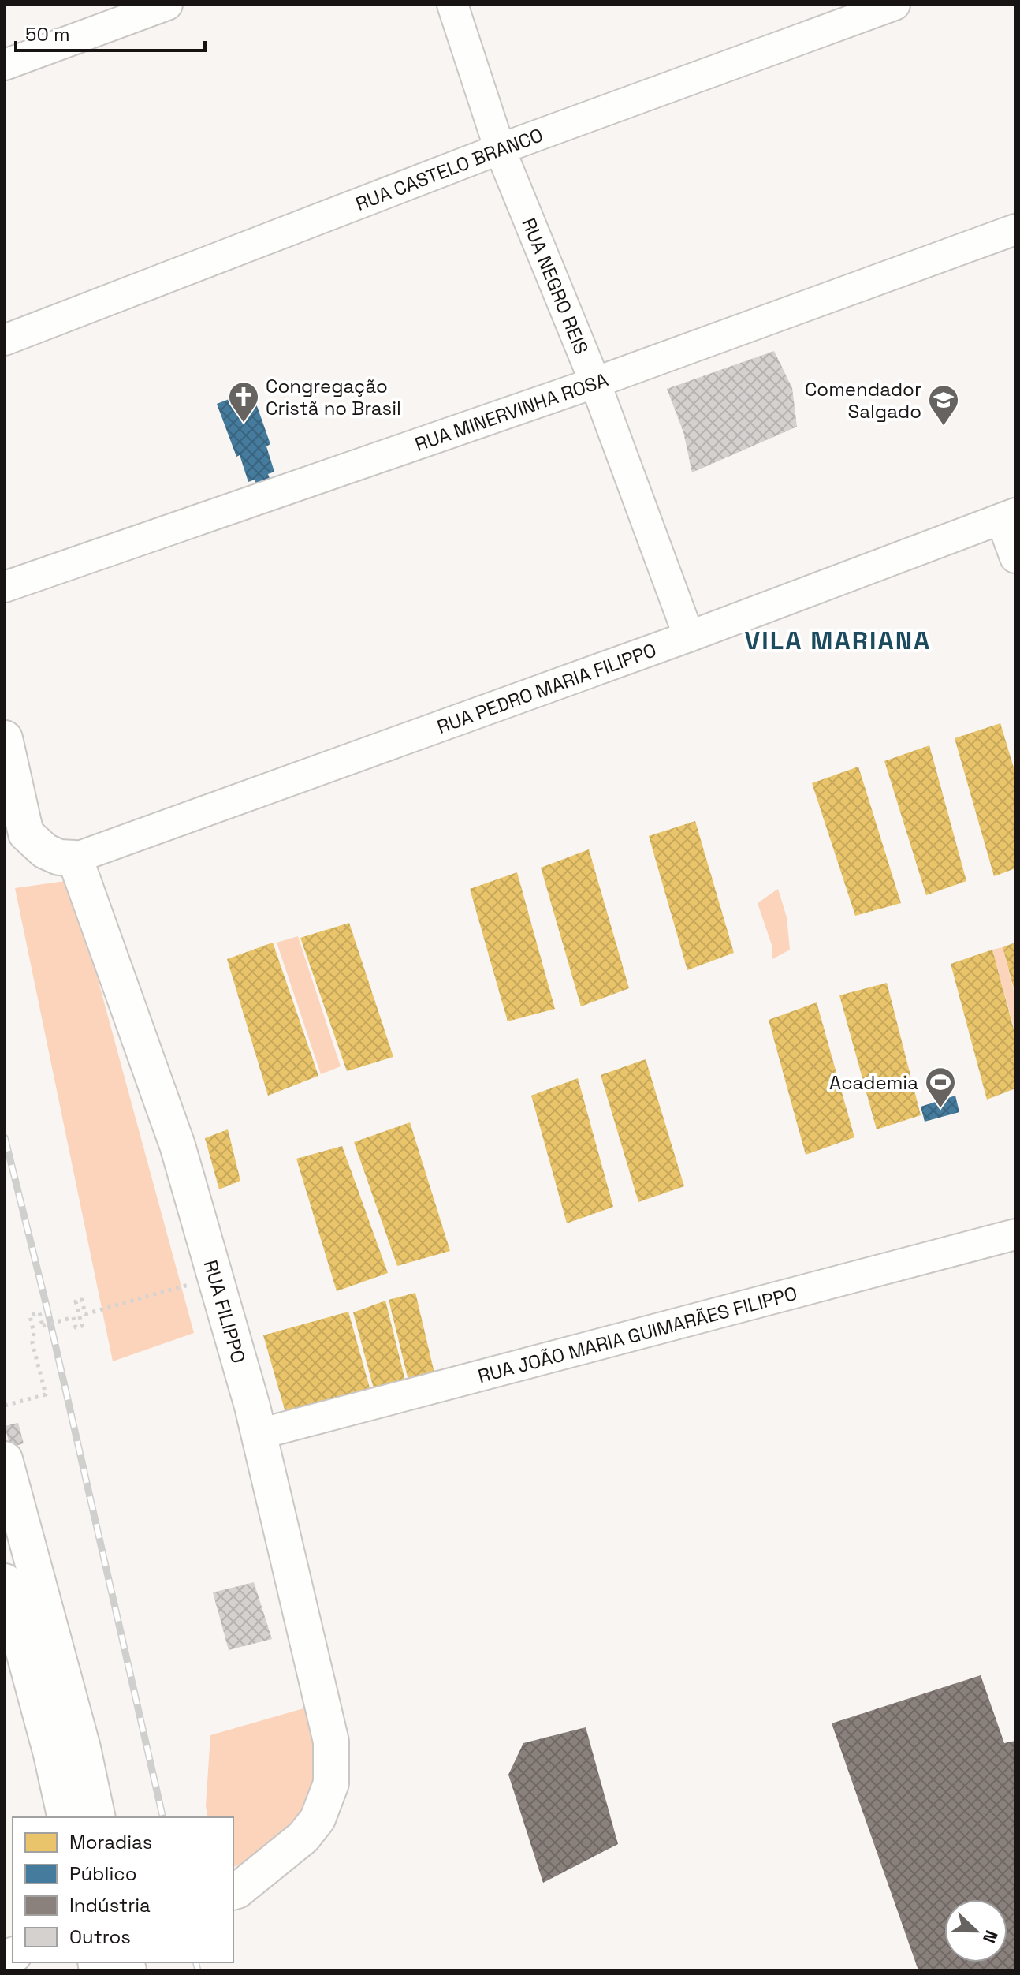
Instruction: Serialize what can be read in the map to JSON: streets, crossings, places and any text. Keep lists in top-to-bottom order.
{
  "streets": {
    "street": [
      "RUA CASTELO BRANCO",
      "RUA NEGRO REIS",
      "RUA MINERVINHA ROSA",
      "RUA PEDRO MARIA FILIPPO",
      "RUA FILIPPO",
      "RUA JOÃO MARIA GUIMARÃES FILIPPO"
    ]
  },
  "crossings": [
    ["RUA CASTELO BRANCO", "RUA NEGRO REIS"],
    ["RUA NEGRO REIS", "RUA MINERVINHA ROSA"],
    ["RUA NEGRO REIS", "RUA PEDRO MARIA FILIPPO"],
    ["RUA PEDRO MARIA FILIPPO", "RUA FILIPPO"],
    ["RUA FILIPPO", "RUA JOÃO MARIA GUIMARÃES FILIPPO"]
  ],
  "districts": ["VILA MARIANA"],
  "places": {
    "church": ["Congregação Cristã no Brasil"],
    "school or university": ["Comendador Salgado"],
    "sports": ["Academia"]
  },
  "legend": [
    "Moradias",
    "Público",
    "Indústria",
    "Outros"
  ],
  "scale_bar": "50 m",
  "north": "right"
}
